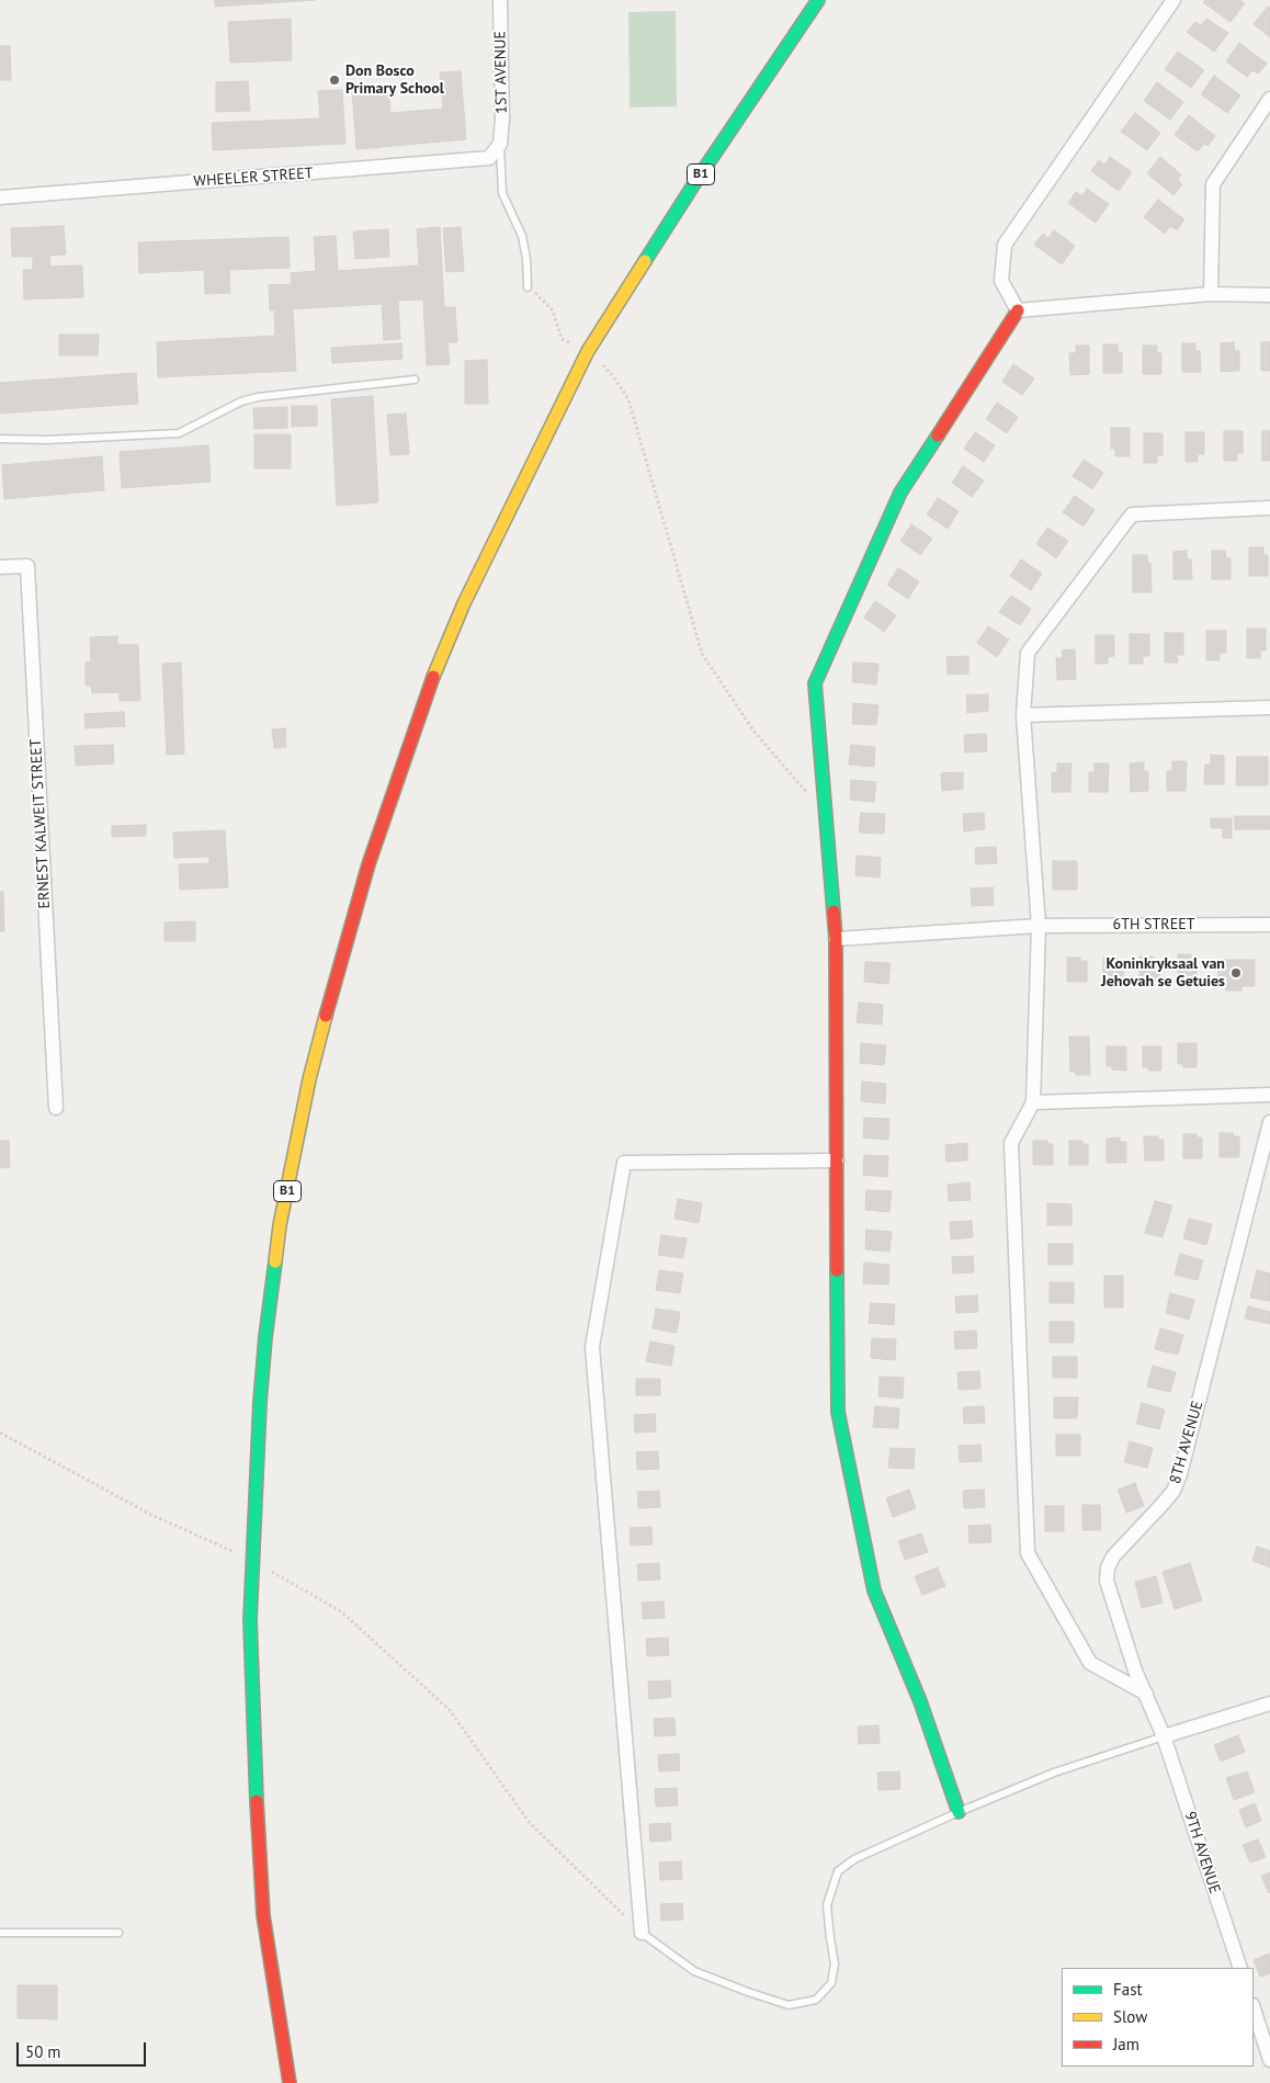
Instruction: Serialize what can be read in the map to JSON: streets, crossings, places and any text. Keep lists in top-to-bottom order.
{
  "streets": {
    "main road": ["B1"],
    "street": [
      "1ST AVENUE",
      "WHEELER STREET",
      "ERNEST KALWEIT STREET",
      "6TH STREET",
      "8TH AVENUE",
      "9TH AVENUE"
    ]
  },
  "crossings": [
    ["1ST AVENUE", "WHEELER STREET"],
    ["8TH AVENUE", "9TH AVENUE"]
  ],
  "places": ["Don Bosco Primary School", "Koninkryksaal van Jehovah se Getuies"],
  "legend": ["Fast", "Slow", "Jam"],
  "scale_bar": "50 m"
}
